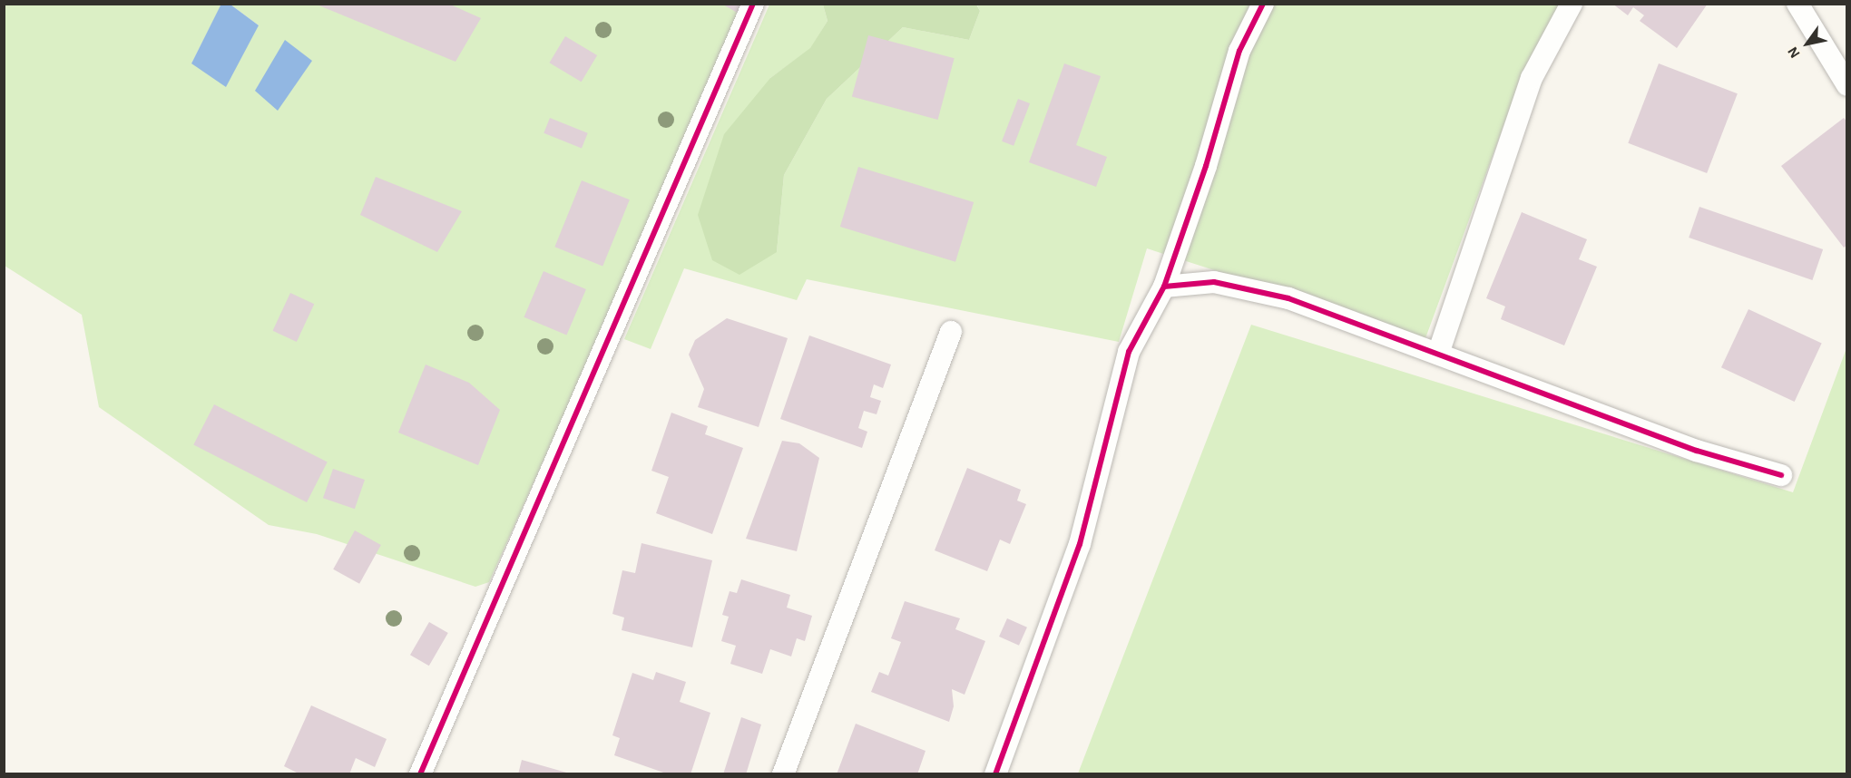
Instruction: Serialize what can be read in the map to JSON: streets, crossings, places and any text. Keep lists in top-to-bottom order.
{
  "north": "bottom left"
}
